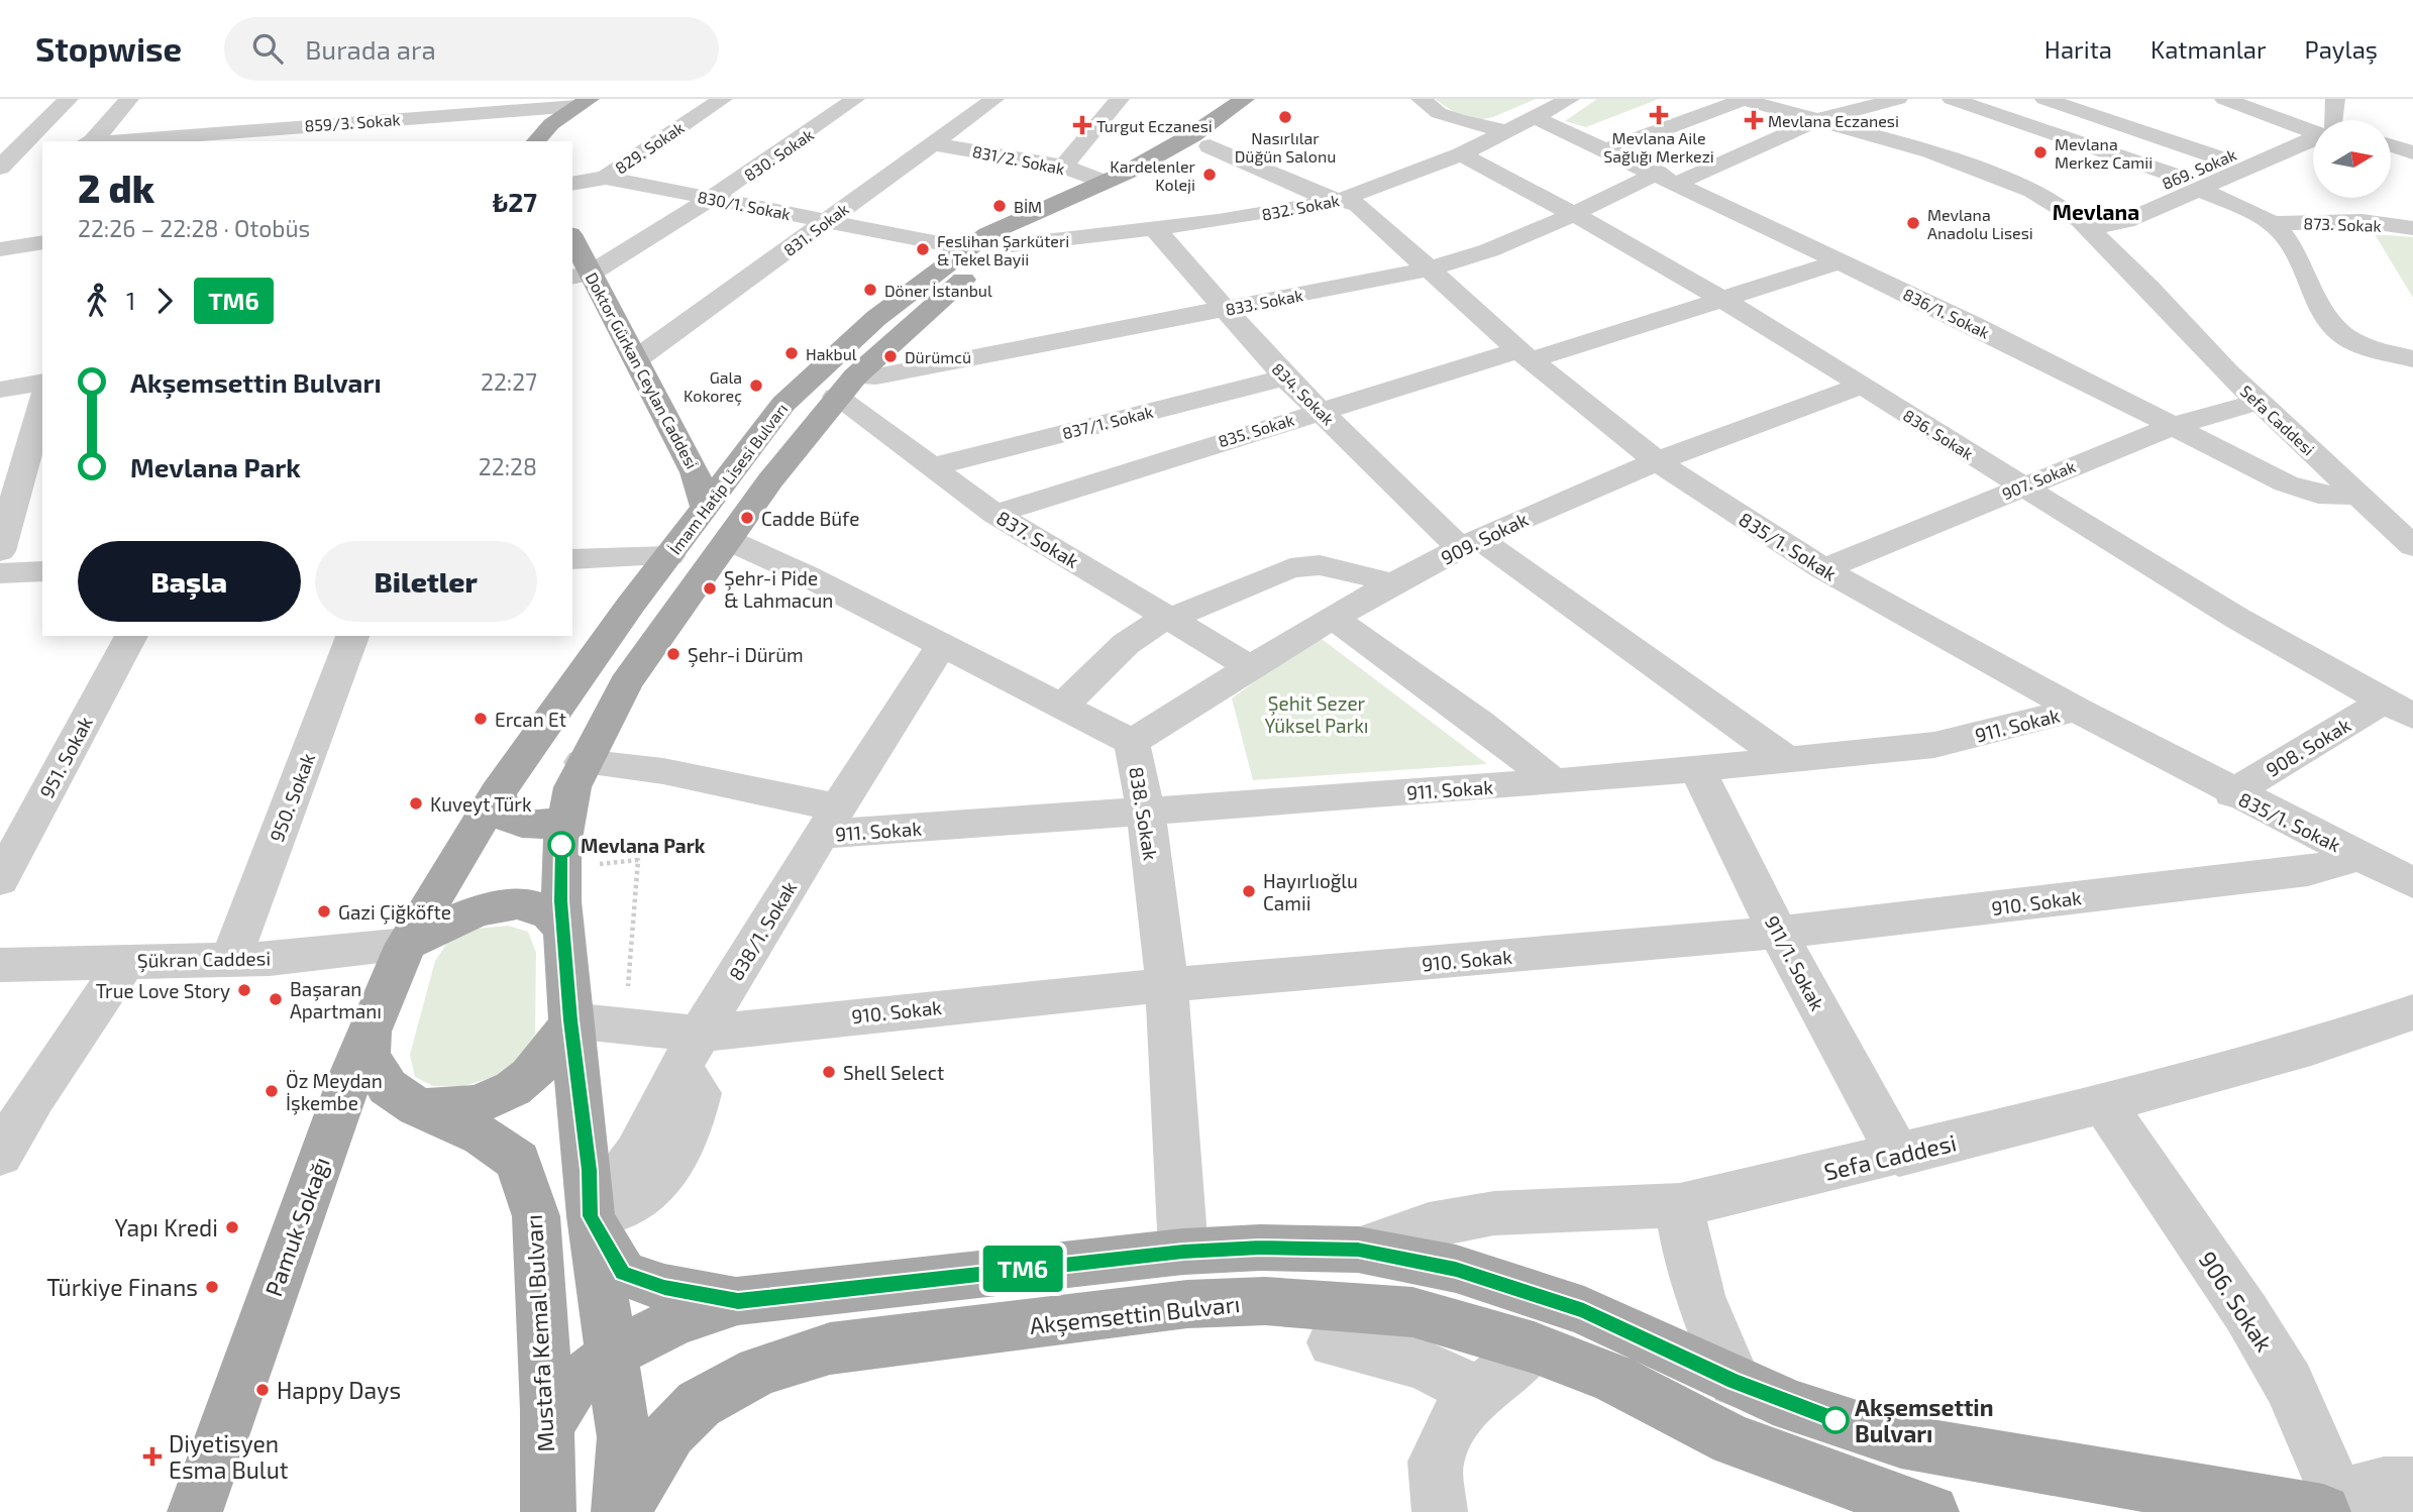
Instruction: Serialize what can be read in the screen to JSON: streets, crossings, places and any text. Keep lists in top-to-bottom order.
{
  "streets": {
    "main road": [
      "Doktor Gürkan Ceylan Caddesi",
      "İmam Hatip Lisesi Bulvarı",
      "Pamuk Sokağı",
      "Akşemsettin Bulvarı",
      "Mustafa Kemal Bulvarı"
    ],
    "street": [
      "859/3. Sokak",
      "829. Sokak",
      "830. Sokak",
      "831/2. Sokak",
      "869. Sokak",
      "830/1. Sokak",
      "832. Sokak",
      "873. Sokak",
      "831. Sokak",
      "833. Sokak",
      "836/1. Sokak",
      "834. Sokak",
      "Sefa Caddesi",
      "837/1. Sokak",
      "835. Sokak",
      "836. Sokak",
      "907. Sokak",
      "909. Sokak",
      "837. Sokak",
      "835/1. Sokak",
      "911. Sokak",
      "908. Sokak",
      "951. Sokak",
      "950. Sokak",
      "838. Sokak",
      "910. Sokak",
      "838/1. Sokak",
      "Şükran Caddesi",
      "911/1. Sokak",
      "906. Sokak"
    ]
  },
  "crossings": [
    ["829. Sokak", "830/1. Sokak"],
    ["830. Sokak", "830/1. Sokak"],
    ["830. Sokak", "Doktor Gürkan Ceylan Caddesi"],
    ["831/2. Sokak", "831. Sokak"],
    ["831/2. Sokak", "İmam Hatip Lisesi Bulvarı"],
    ["869. Sokak", "Sefa Caddesi"],
    ["830/1. Sokak", "831. Sokak"],
    ["830/1. Sokak", "İmam Hatip Lisesi Bulvarı"],
    ["832. Sokak", "836/1. Sokak"],
    ["832. Sokak", "834. Sokak"],
    ["832. Sokak", "836. Sokak"],
    ["832. Sokak", "İmam Hatip Lisesi Bulvarı"],
    ["832. Sokak", "835/1. Sokak"],
    ["831. Sokak", "Doktor Gürkan Ceylan Caddesi"],
    ["833. Sokak", "836/1. Sokak"],
    ["833. Sokak", "834. Sokak"],
    ["833. Sokak", "Sefa Caddesi"],
    ["833. Sokak", "836. Sokak"],
    ["833. Sokak", "İmam Hatip Lisesi Bulvarı"],
    ["833. Sokak", "837. Sokak"],
    ["833. Sokak", "835/1. Sokak"],
    ["836/1. Sokak", "Sefa Caddesi"],
    ["836/1. Sokak", "835. Sokak"],
    ["836/1. Sokak", "907. Sokak"],
    ["Doktor Gürkan Ceylan Caddesi", "İmam Hatip Lisesi Bulvarı"],
    ["Doktor Gürkan Ceylan Caddesi", "838. Sokak"],
    ["834. Sokak", "837/1. Sokak"],
    ["834. Sokak", "835. Sokak"],
    ["834. Sokak", "909. Sokak"],
    ["834. Sokak", "911. Sokak"],
    ["Sefa Caddesi", "907. Sokak"],
    ["Sefa Caddesi", "911/1. Sokak"],
    ["Sefa Caddesi", "906. Sokak"],
    ["837/1. Sokak", "837. Sokak"],
    ["835. Sokak", "836. Sokak"],
    ["835. Sokak", "837. Sokak"],
    ["835. Sokak", "835/1. Sokak"],
    ["836. Sokak", "907. Sokak"],
    ["836. Sokak", "909. Sokak"],
    ["836. Sokak", "908. Sokak"],
    ["İmam Hatip Lisesi Bulvarı", "837. Sokak"],
    ["İmam Hatip Lisesi Bulvarı", "835/1. Sokak"],
    ["İmam Hatip Lisesi Bulvarı", "911. Sokak"],
    ["İmam Hatip Lisesi Bulvarı", "838. Sokak"],
    ["İmam Hatip Lisesi Bulvarı", "910. Sokak"],
    ["İmam Hatip Lisesi Bulvarı", "Şükran Caddesi"],
    ["İmam Hatip Lisesi Bulvarı", "Pamuk Sokağı"],
    ["İmam Hatip Lisesi Bulvarı", "Mustafa Kemal Bulvarı"],
    ["907. Sokak", "835/1. Sokak"],
    ["909. Sokak", "837. Sokak"],
    ["909. Sokak", "835/1. Sokak"],
    ["909. Sokak", "838. Sokak"],
    ["835/1. Sokak", "911. Sokak"],
    ["835/1. Sokak", "908. Sokak"],
    ["835/1. Sokak", "910. Sokak"],
    ["911. Sokak", "838. Sokak"],
    ["911. Sokak", "838/1. Sokak"],
    ["911. Sokak", "911/1. Sokak"],
    ["950. Sokak", "Şükran Caddesi"],
    ["838. Sokak", "910. Sokak"],
    ["838. Sokak", "838/1. Sokak"],
    ["910. Sokak", "838/1. Sokak"],
    ["910. Sokak", "Şükran Caddesi"],
    ["910. Sokak", "911/1. Sokak"],
    ["910. Sokak", "Pamuk Sokağı"],
    ["910. Sokak", "Mustafa Kemal Bulvarı"],
    ["Şükran Caddesi", "Pamuk Sokağı"],
    ["Şükran Caddesi", "Mustafa Kemal Bulvarı"],
    ["Pamuk Sokağı", "Mustafa Kemal Bulvarı"]
  ],
  "districts": ["Mevlana"],
  "parks": ["Şehit Sezer Yüksel Parkı"],
  "places": {
    "health": [
      "Mevlana Aile Sağlığı Merkezi",
      "Mevlana Eczanesi",
      "Turgut Eczanesi",
      "Diyetisyen Esma Bulut"
    ],
    "other": [
      "Nasırlılar Düğün Salonu",
      "Mevlana Merkez Camii",
      "Kardelenler Koleji",
      "BİM",
      "Mevlana Anadolu Lisesi",
      "Feslihan Şarküteri & Tekel Bayii",
      "Döner İstanbul",
      "Hakbul",
      "Dürümcü",
      "Gala Kokoreç",
      "Cadde Büfe",
      "Şehr-i Pide & Lahmacun",
      "Şehr-i Dürüm",
      "Ercan Et",
      "Kuveyt Türk",
      "Mevlana Park",
      "Hayırlıoğlu Camii",
      "Gazi Çiğköfte",
      "True Love Story",
      "Başaran Apartmanı",
      "Shell Select",
      "Öz Meydan İşkembe",
      "Yapı Kredi",
      "Türkiye Finans",
      "Happy Days",
      "Akşemsettin Bulvarı"
    ]
  },
  "lines": ["bus line TM6"],
  "north": "right",
  "page": {
    "header": "Stopwise",
    "search": "Burada ara",
    "nav": ["Harita", "Katmanlar", "Paylaş"],
    "on_map": "TM6",
    "heading": ["2 dk", "22:26 – 22:28 · Otobüs", "₺27"],
    "legs": ["1", "TM6"],
    "list": [
      {
        "name": "Akşemsettin Bulvarı",
        "value": "22:27"
      },
      {
        "name": "Mevlana Park",
        "value": "22:28"
      }
    ],
    "buttons": ["Başla", "Biletler"]
  }
}
